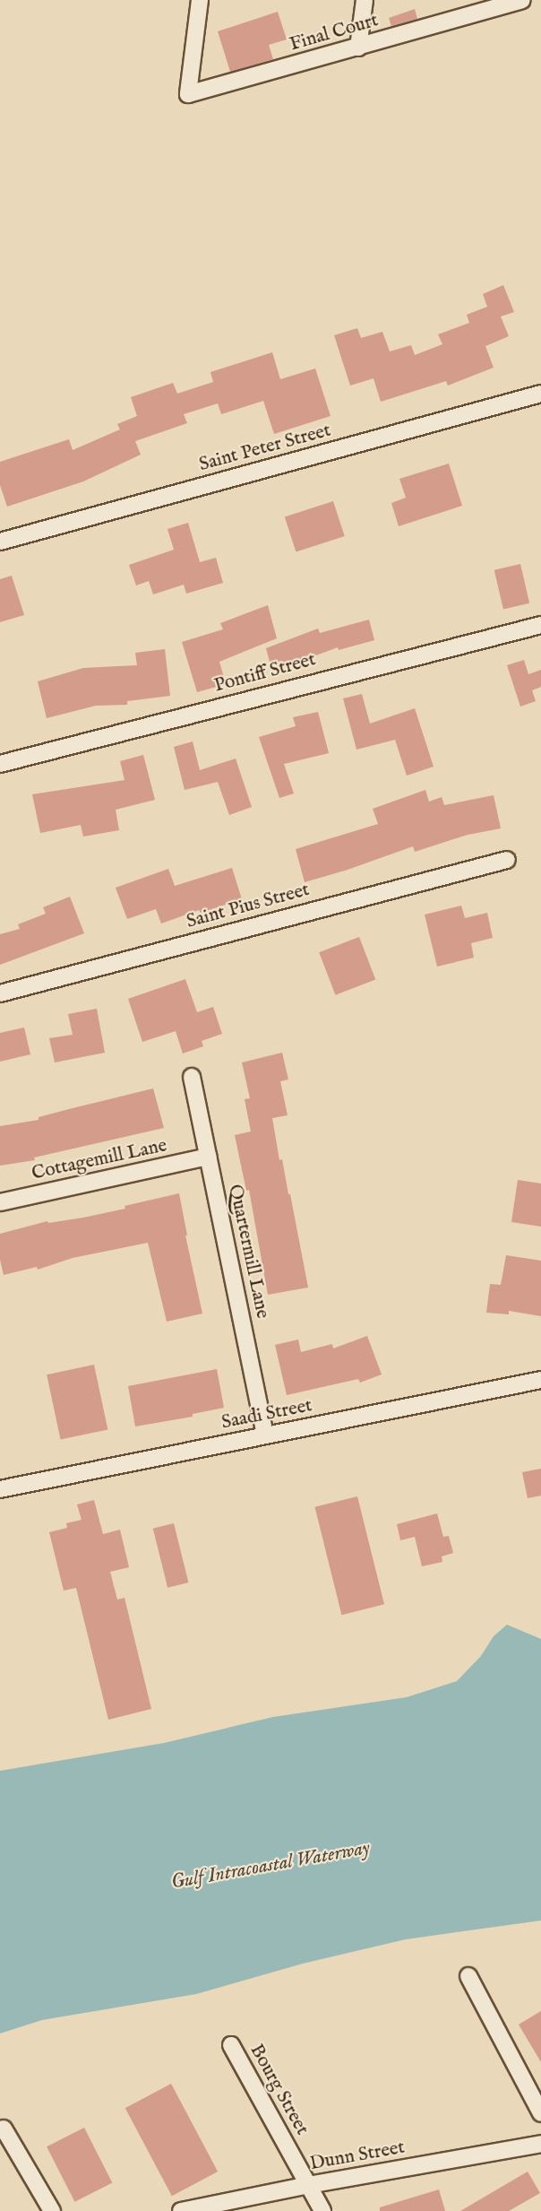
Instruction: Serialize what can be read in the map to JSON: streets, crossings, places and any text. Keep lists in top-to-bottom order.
{
  "streets": {
    "street": [
      "Final Court",
      "Saint Peter Street",
      "Pontiff Street",
      "Saint Pius Street",
      "Cottagemill Lane",
      "Quartermill Lane",
      "Saadi Street",
      "Bourg Street",
      "Dunn Street"
    ]
  },
  "crossings": [
    ["Cottagemill Lane", "Quartermill Lane"],
    ["Quartermill Lane", "Saadi Street"],
    ["Bourg Street", "Dunn Street"]
  ],
  "water": ["Gulf Intracoastal Waterway"]
}
